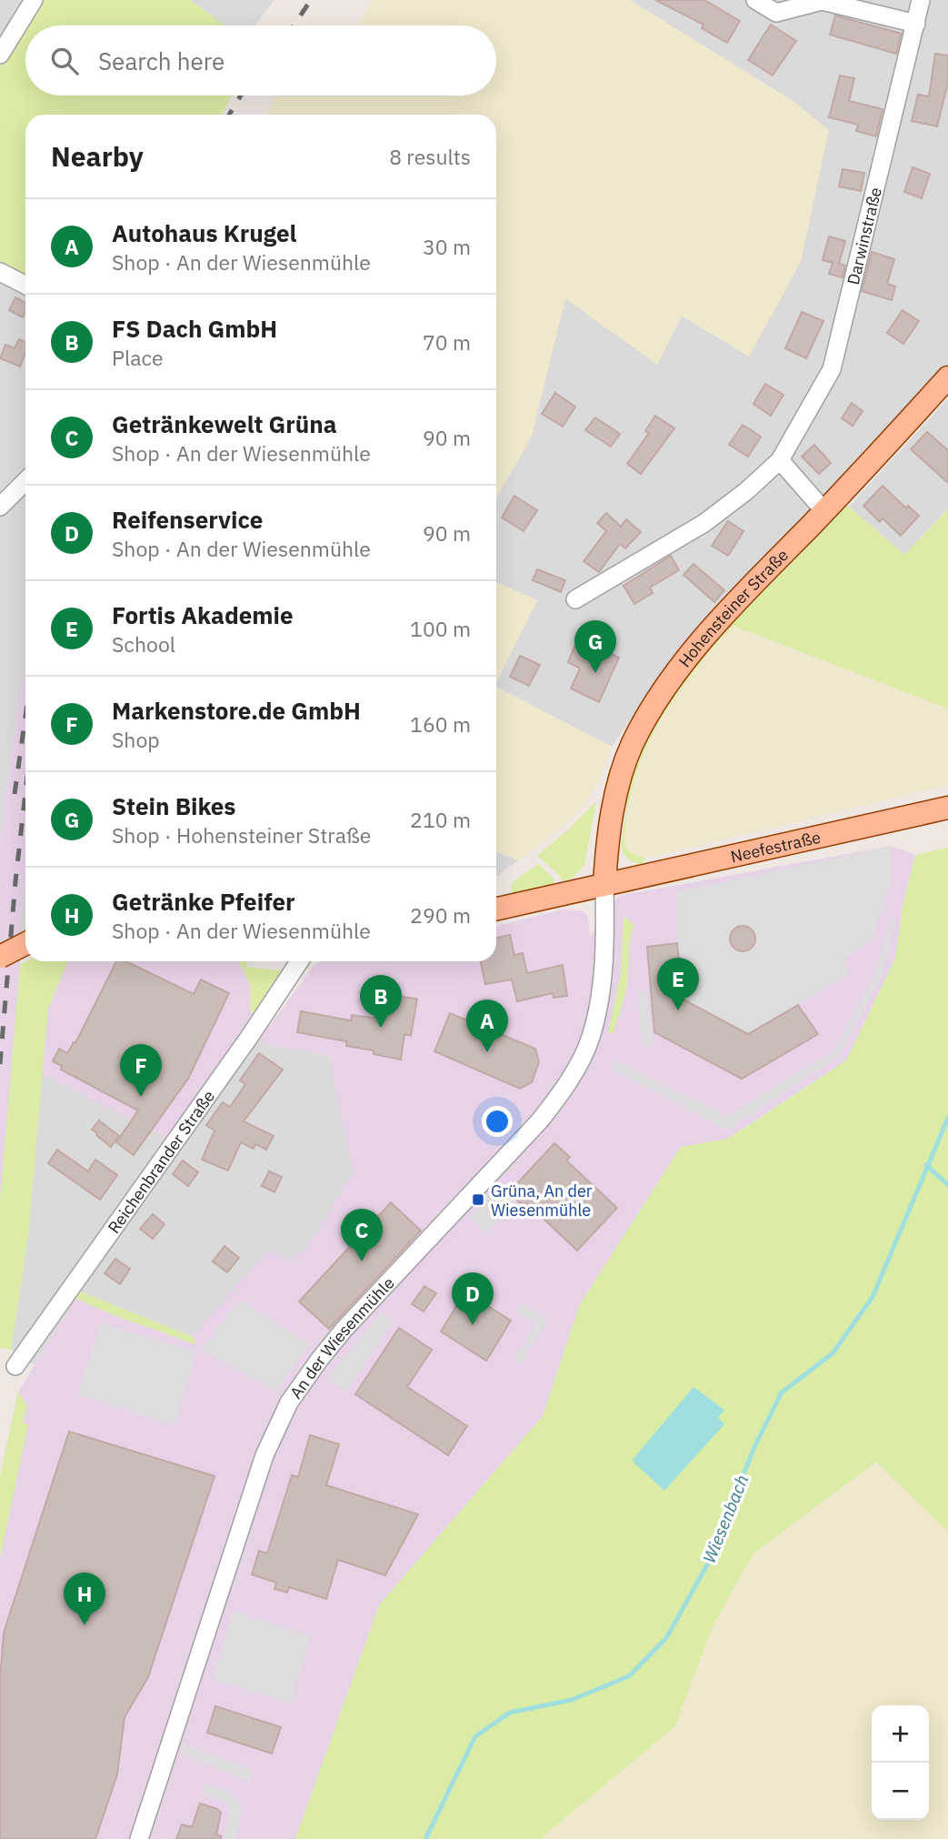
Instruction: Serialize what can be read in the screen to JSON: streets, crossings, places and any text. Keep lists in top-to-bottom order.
{
  "streets": {
    "main road": ["Hohensteiner Straße", "Neefestraße"],
    "street": ["Darwinstraße", "Reichenbrander Straße", "An der Wiesenmühle"]
  },
  "crossings": [
    ["Hohensteiner Straße", "Neefestraße"],
    ["Hohensteiner Straße", "An der Wiesenmühle"],
    ["Neefestraße", "An der Wiesenmühle"]
  ],
  "water": ["Wiesenbach"],
  "places": {
    "transit": ["Grüna, An der Wiesenmühle"]
  },
  "page": {
    "search": "Search here",
    "heading": ["Nearby", "8 results"],
    "list": [
      {
        "mark": "A",
        "name": "Autohaus Krugel",
        "note": "Shop · An der Wiesenmühle",
        "value": "30 m"
      },
      {
        "mark": "B",
        "name": "FS Dach GmbH",
        "note": "Place",
        "value": "70 m"
      },
      {
        "mark": "C",
        "name": "Getränkewelt Grüna",
        "note": "Shop · An der Wiesenmühle",
        "value": "90 m"
      },
      {
        "mark": "D",
        "name": "Reifenservice",
        "note": "Shop · An der Wiesenmühle",
        "value": "90 m"
      },
      {
        "mark": "E",
        "name": "Fortis Akademie",
        "note": "School",
        "value": "100 m"
      },
      {
        "mark": "F",
        "name": "Markenstore.de GmbH",
        "note": "Shop",
        "value": "160 m"
      },
      {
        "mark": "G",
        "name": "Stein Bikes",
        "note": "Shop · Hohensteiner Straße",
        "value": "210 m"
      },
      {
        "mark": "H",
        "name": "Getränke Pfeifer",
        "note": "Shop · An der Wiesenmühle",
        "value": "290 m"
      }
    ],
    "pins": [
      "G",
      "E",
      "B",
      "A",
      "F",
      "C",
      "D",
      "H"
    ],
    "map_buttons": ["+", "−"]
  }
}
